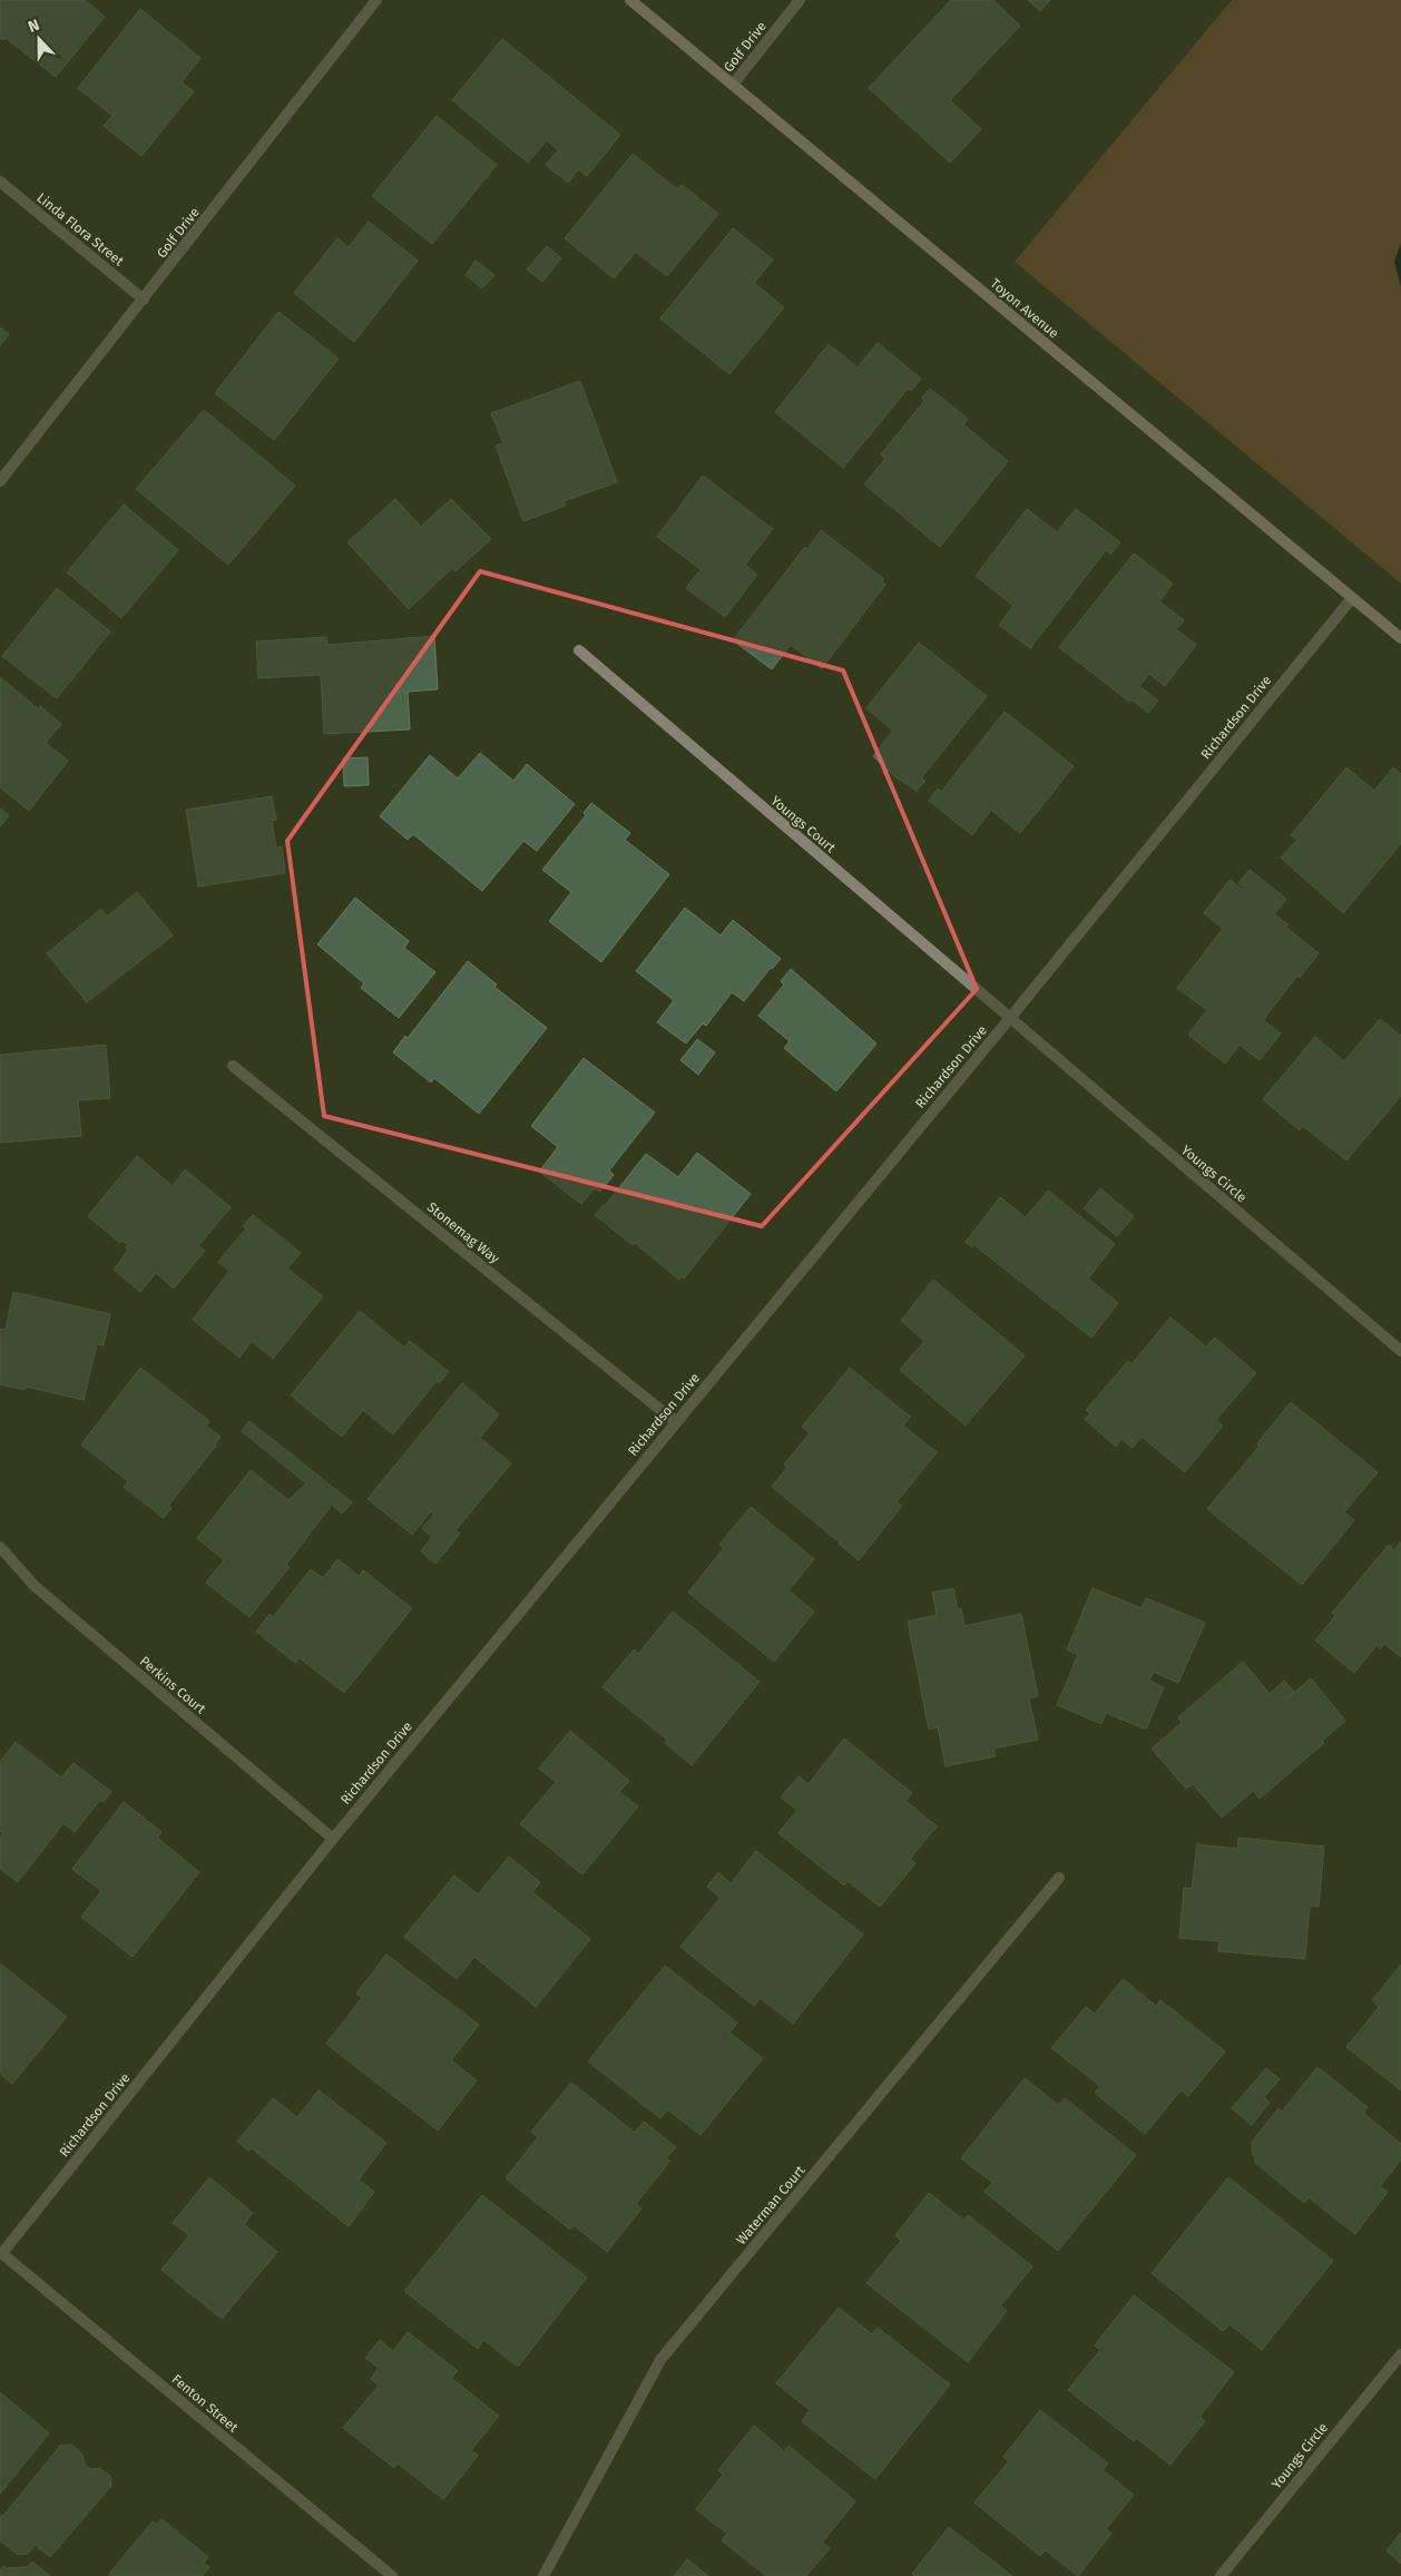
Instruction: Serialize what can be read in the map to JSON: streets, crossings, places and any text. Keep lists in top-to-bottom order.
{
  "streets": {
    "street": [
      "Golf Drive",
      "Linda Flora Street",
      "Toyon Avenue",
      "Richardson Drive",
      "Youngs Court",
      "Youngs Circle",
      "Stonemag Way",
      "Perkins Court",
      "Waterman Court",
      "Fenton Street"
    ]
  },
  "crossings": [
    ["Golf Drive", "Linda Flora Street"],
    ["Golf Drive", "Toyon Avenue"],
    ["Toyon Avenue", "Richardson Drive"],
    ["Richardson Drive", "Youngs Court"],
    ["Richardson Drive", "Youngs Circle"],
    ["Richardson Drive", "Stonemag Way"],
    ["Richardson Drive", "Perkins Court"],
    ["Richardson Drive", "Fenton Street"],
    ["Youngs Court", "Youngs Circle"]
  ],
  "north": "top"
}
